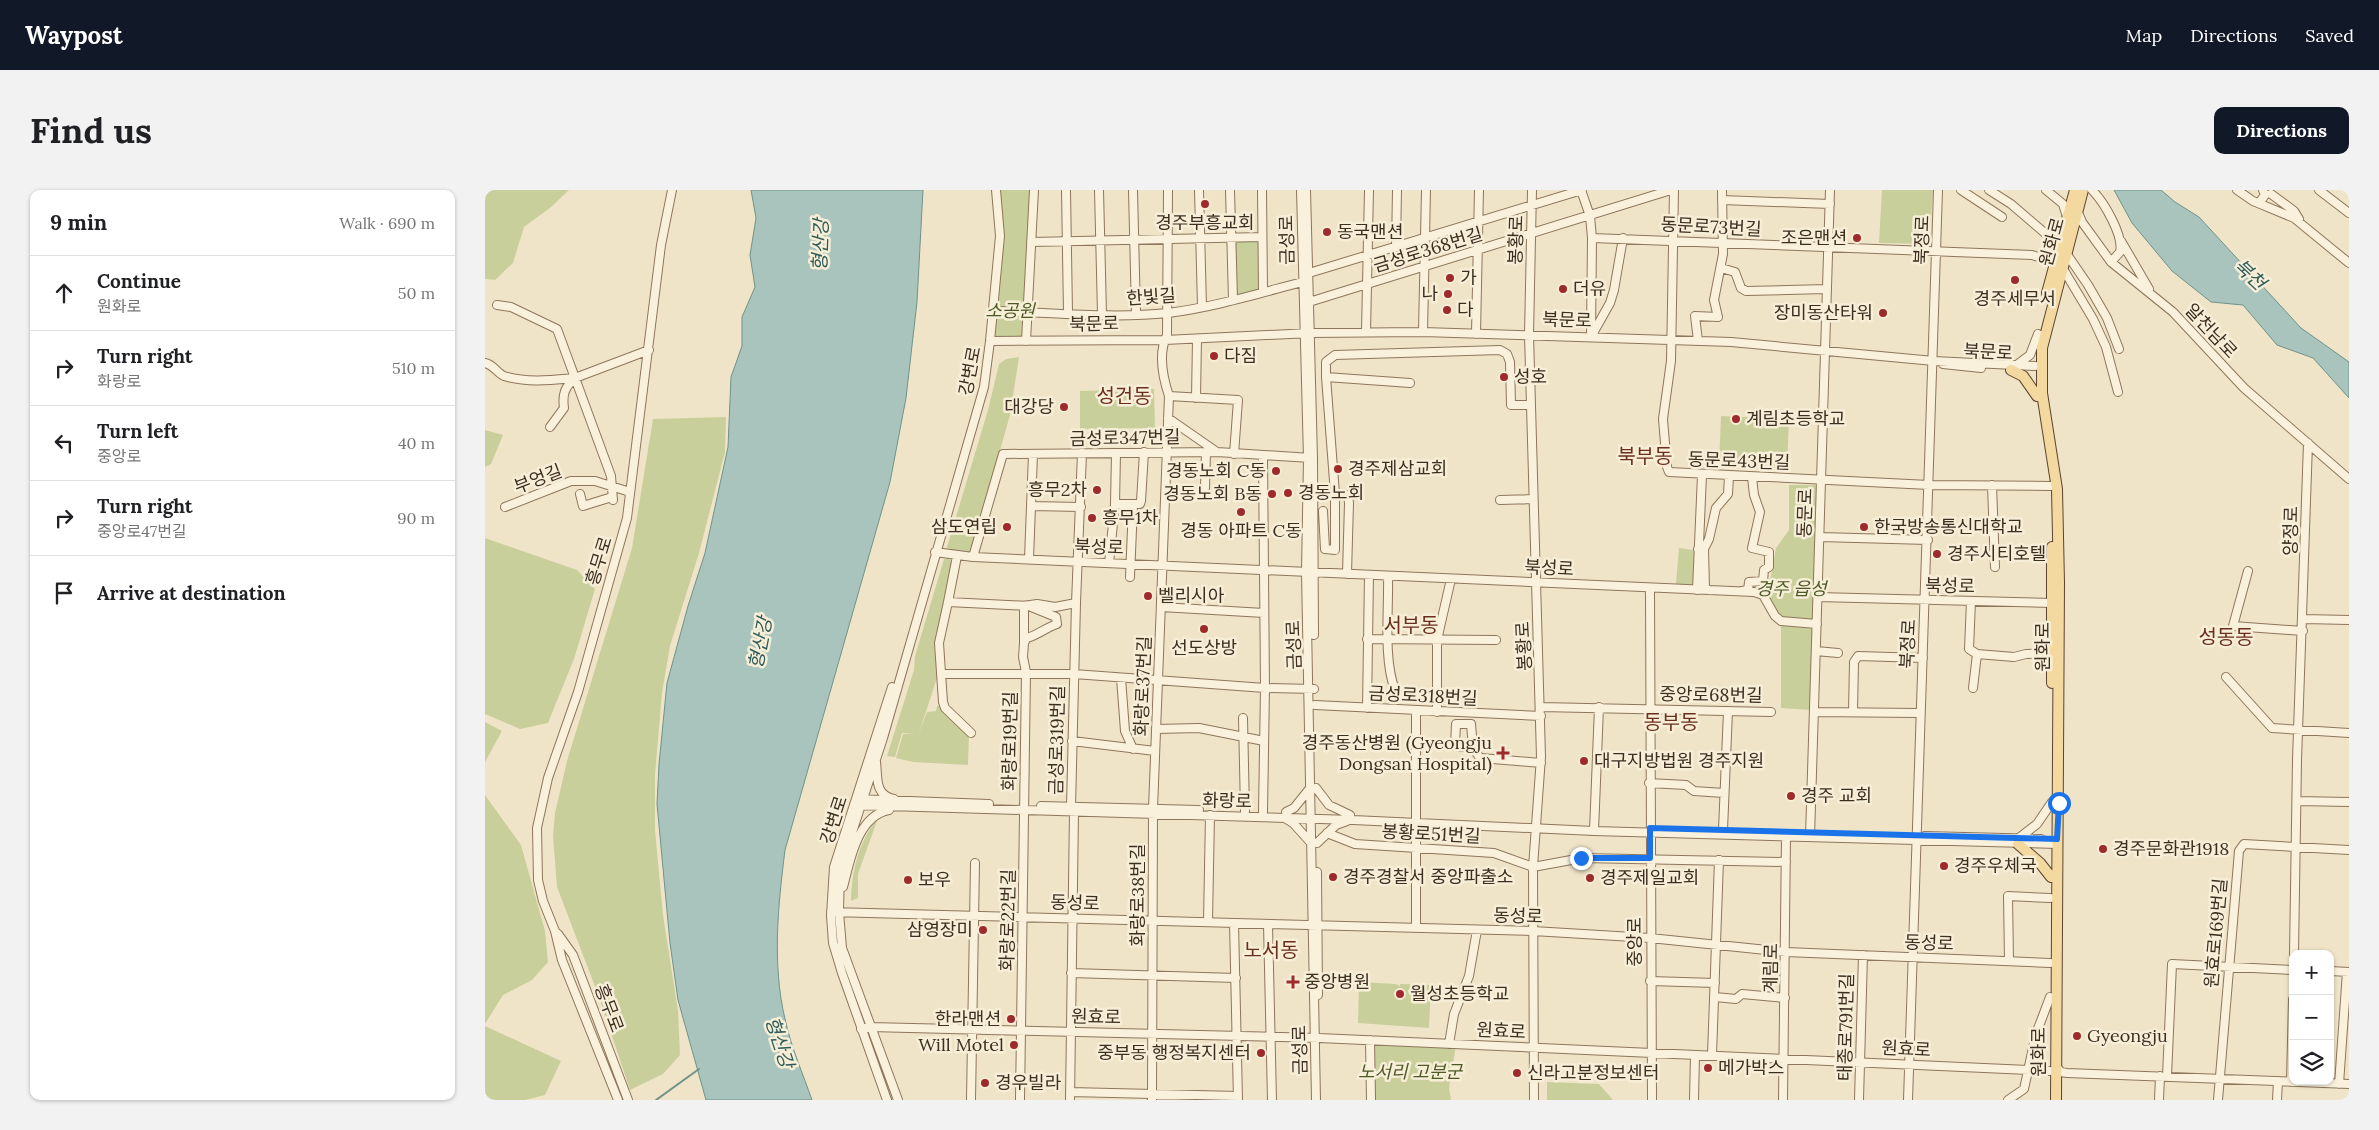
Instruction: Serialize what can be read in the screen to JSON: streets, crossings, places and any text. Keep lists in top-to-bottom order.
{
  "streets": {
    "main road": ["원화로"],
    "street": [
      "동문로73번길",
      "금성로",
      "봉황로",
      "북정로",
      "금성로368번길",
      "한빛길",
      "북문로",
      "알천남로",
      "강변로",
      "금성로347번길",
      "동문로43번길",
      "부엉길",
      "동문로",
      "양정로",
      "북성로",
      "흥무로",
      "화랑로37번길",
      "중앙로68번길",
      "금성로318번길",
      "금성로319번길",
      "화랑로19번길",
      "화랑로",
      "봉황로51번길",
      "화랑로38번길",
      "동성로",
      "화랑로22번길",
      "원효로169번길",
      "중앙로",
      "계림로",
      "원효로",
      "태종로791번길"
    ]
  },
  "crossings": [
    ["동문로73번길", "북정로"],
    ["동문로73번길", "원화로"],
    ["동문로73번길", "동문로"],
    ["금성로", "금성로368번길"],
    ["금성로", "한빛길"],
    ["금성로", "북문로"],
    ["금성로", "금성로347번길"],
    ["금성로", "북성로"],
    ["금성로", "금성로318번길"],
    ["금성로", "금성로319번길"],
    ["금성로", "화랑로"],
    ["금성로", "동성로"],
    ["금성로", "원효로"],
    ["봉황로", "금성로368번길"],
    ["봉황로", "한빛길"],
    ["봉황로", "북문로"],
    ["봉황로", "북성로"],
    ["봉황로", "금성로318번길"],
    ["봉황로", "화랑로"],
    ["봉황로", "봉황로51번길"],
    ["봉황로", "동성로"],
    ["봉황로", "원효로"],
    ["북정로", "북문로"],
    ["북정로", "동문로43번길"],
    ["북정로", "북성로"],
    ["북정로", "화랑로"],
    ["북정로", "동성로"],
    ["북정로", "원효로"],
    ["원화로", "북문로"],
    ["원화로", "알천남로"],
    ["원화로", "동문로43번길"],
    ["원화로", "북성로"],
    ["원화로", "화랑로"],
    ["원화로", "동성로"],
    ["원화로", "원효로"],
    ["한빛길", "강변로"],
    ["한빛길", "화랑로37번길"],
    ["북문로", "강변로"],
    ["북문로", "동문로43번길"],
    ["북문로", "동문로"],
    ["북문로", "화랑로37번길"],
    ["알천남로", "양정로"],
    ["강변로", "북성로"],
    ["강변로", "화랑로"],
    ["강변로", "동성로"],
    ["강변로", "원효로"],
    ["금성로347번길", "북성로"],
    ["금성로347번길", "화랑로37번길"],
    ["동문로43번길", "동문로"],
    ["동문로", "북성로"],
    ["동문로", "화랑로"],
    ["양정로", "원효로169번길"],
    ["북성로", "화랑로37번길"],
    ["북성로", "중앙로"],
    ["화랑로37번길", "금성로319번길"],
    ["화랑로37번길", "화랑로"],
    ["화랑로37번길", "화랑로38번길"],
    ["중앙로68번길", "중앙로"],
    ["금성로319번길", "화랑로19번길"],
    ["금성로319번길", "화랑로"],
    ["금성로319번길", "동성로"],
    ["금성로319번길", "원효로"],
    ["화랑로19번길", "화랑로"],
    ["화랑로19번길", "화랑로22번길"],
    ["화랑로", "화랑로38번길"],
    ["화랑로", "화랑로22번길"],
    ["화랑로", "중앙로"],
    ["화랑로", "계림로"],
    ["화랑로38번길", "동성로"],
    ["화랑로38번길", "원효로"],
    ["동성로", "화랑로22번길"],
    ["동성로", "중앙로"],
    ["동성로", "계림로"],
    ["동성로", "태종로791번길"],
    ["화랑로22번길", "원효로"],
    ["중앙로", "원효로"],
    ["계림로", "원효로"],
    ["원효로", "태종로791번길"]
  ],
  "districts": [
    "성건동",
    "북부동",
    "서부동",
    "성동동",
    "동부동",
    "노서동"
  ],
  "water": ["형산강", "북천"],
  "parks": ["소공원", "경주 읍성", "노서리 고분군"],
  "places": {
    "other": [
      "경주부흥교회",
      "동국맨션",
      "조은맨션",
      "가",
      "경주세무서",
      "더유",
      "나",
      "다",
      "장미동산타워",
      "다짐",
      "성호",
      "대강당",
      "계림초등학교",
      "경주제삼교회",
      "경동노회 C동",
      "흥무2차",
      "경동노회",
      "경동노회 B동",
      "경동 아파트 C동",
      "흥무1차",
      "삼도연립",
      "한국방송통신대학교",
      "경주시티호텔",
      "벨리시아",
      "선도상방",
      "대구지방법원 경주지원",
      "경주 교회",
      "경주문화관1918",
      "경주우체국",
      "경주경찰서 중앙파출소",
      "경주제일교회",
      "보우",
      "삼영장미",
      "월성초등학교",
      "한라맨션",
      "Gyeongju",
      "Will Motel",
      "중부동 행정복지센터",
      "메가박스",
      "신라고분정보센터",
      "경우빌라"
    ],
    "health": ["경주동산병원 (Gyeongju Dongsan Hospital)", "중앙병원"]
  },
  "page": {
    "header": "Waypost",
    "nav": ["Map", "Directions", "Saved"],
    "buttons": "Directions",
    "title": "Find us",
    "heading": ["9 min", "Walk · 690 m"],
    "list": [
      ["Continue", "원화로", "50 m"],
      ["Turn right", "화랑로", "510 m"],
      ["Turn left", "중앙로", "40 m"],
      ["Turn right", "중앙로47번길", "90 m"],
      "Arrive at destination"
    ],
    "map_buttons": ["+", "−"]
  }
}
